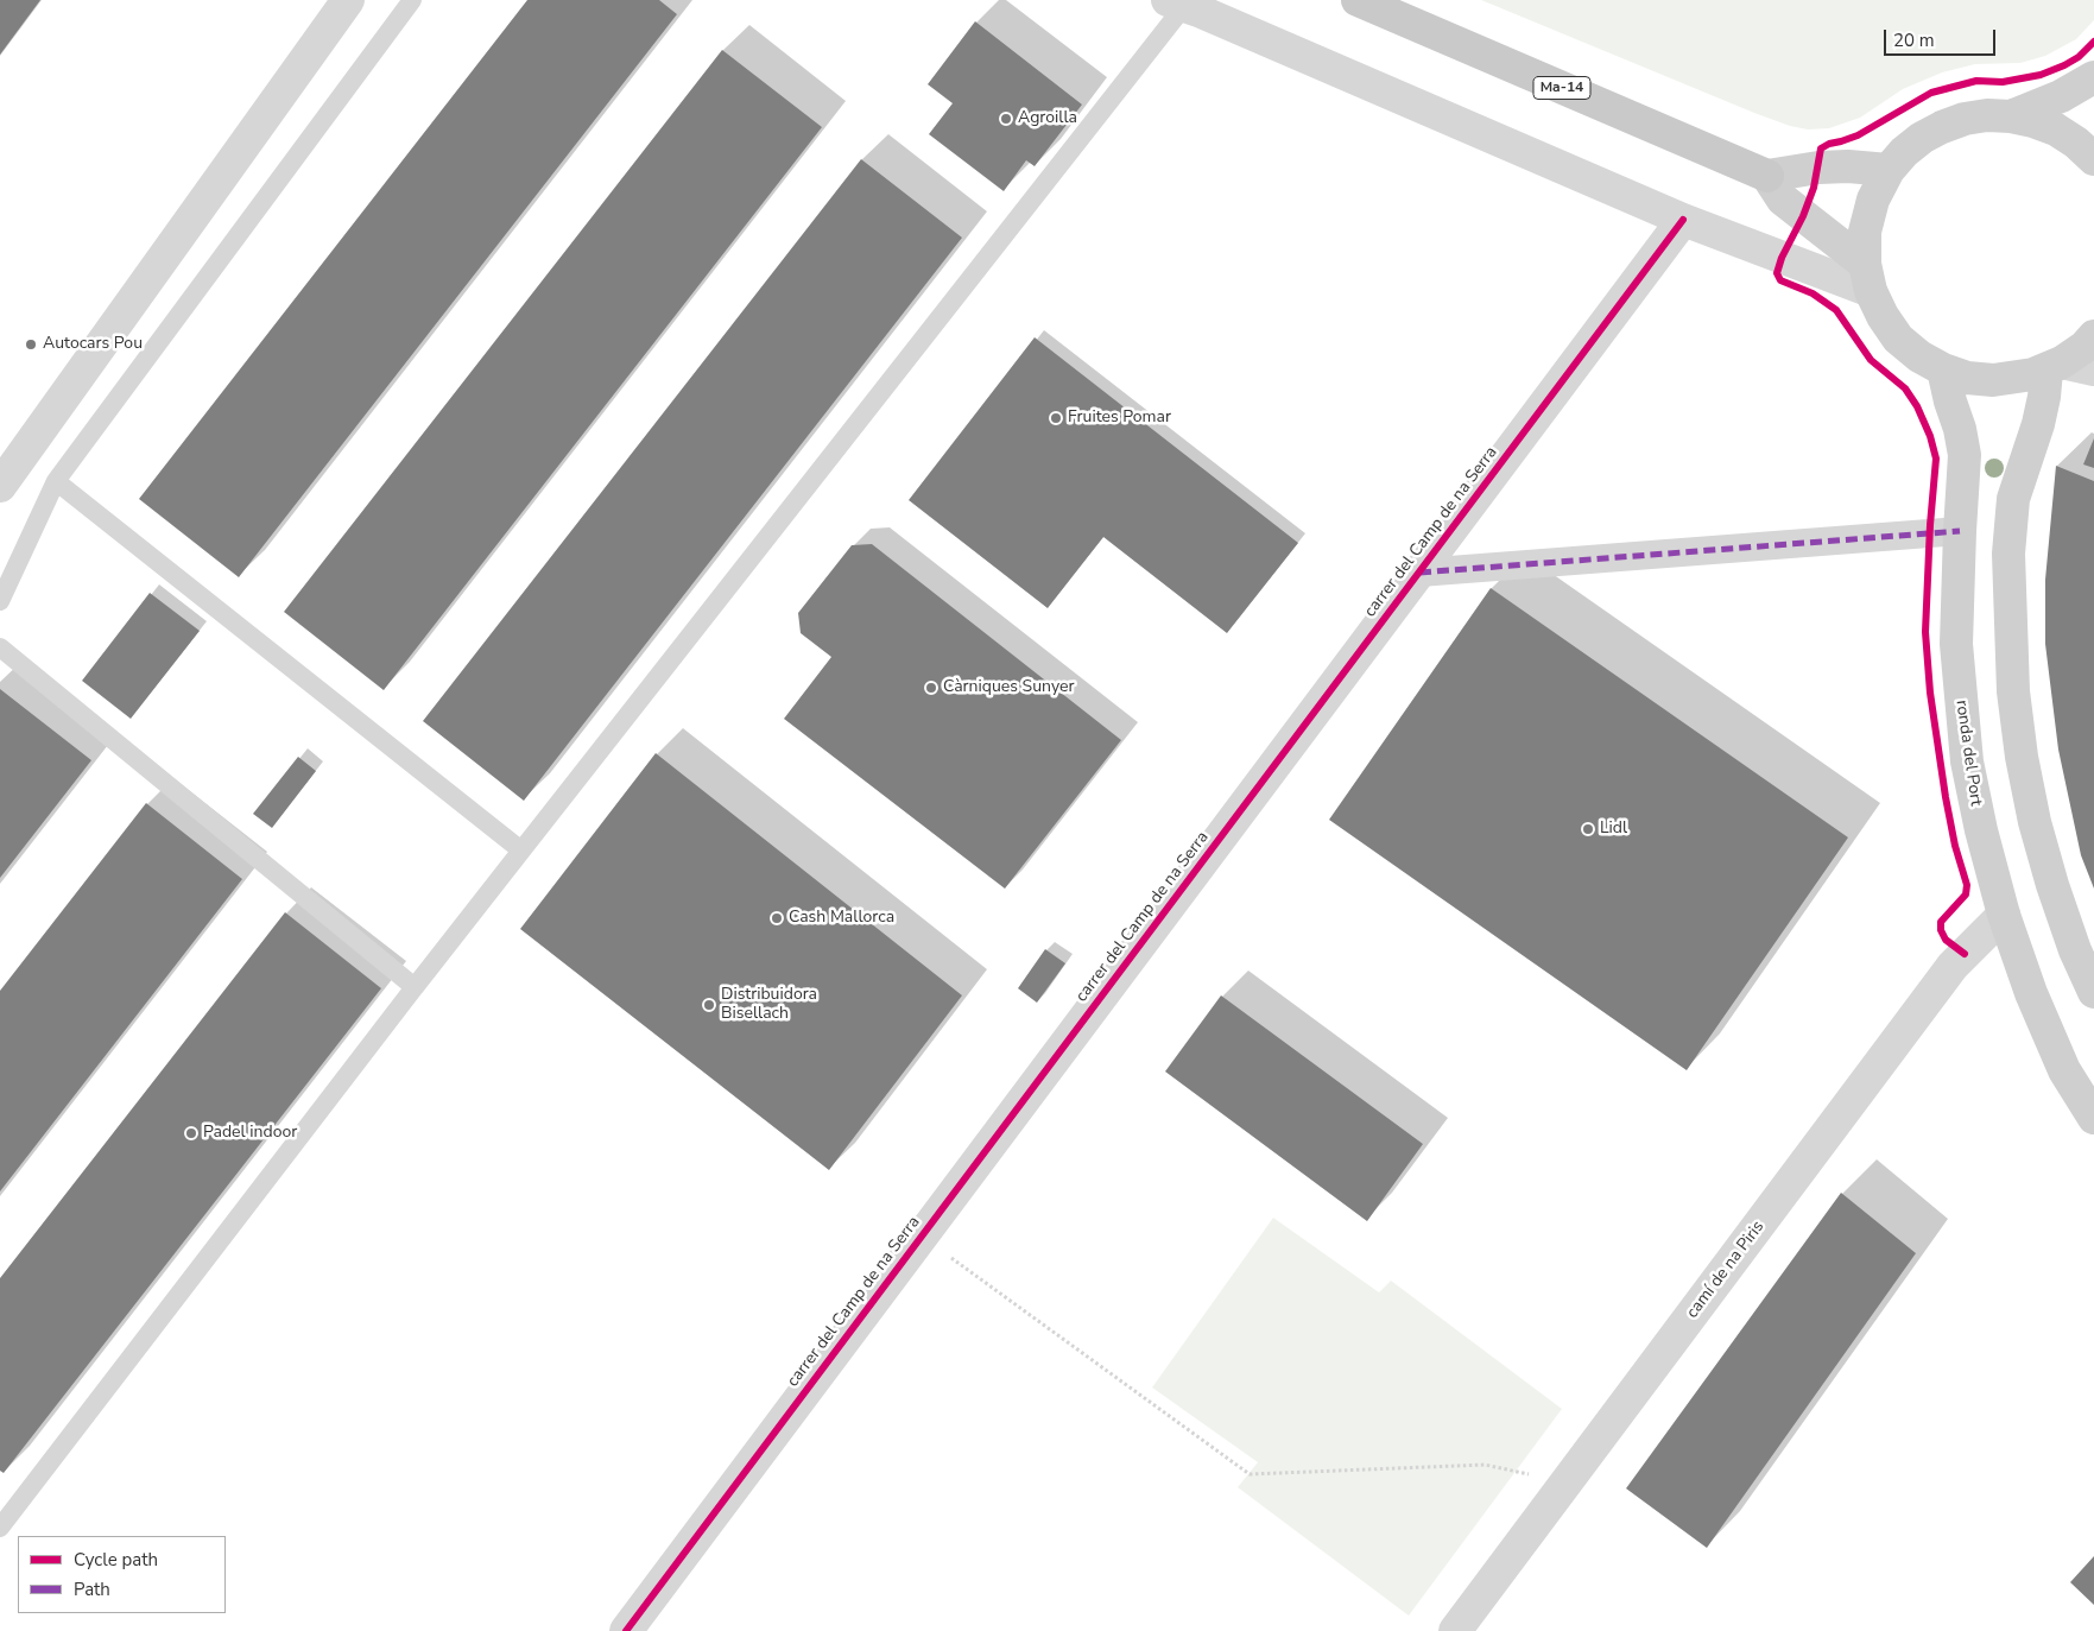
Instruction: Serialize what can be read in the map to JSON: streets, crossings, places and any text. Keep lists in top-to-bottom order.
{
  "streets": {
    "main road": ["Ma-14", "ronda del Port"],
    "street": ["carrer del Camp de na Serra", "camí de na Piris"]
  },
  "crossings": [
    ["ronda del Port", "camí de na Piris"]
  ],
  "places": [
    "Agroilla",
    "Autocars Pou",
    "Fruites Pomar",
    "Càrniques Sunyer",
    "Lidl",
    "Cash Mallorca",
    "Distribuidora Bisellach",
    "Padel indoor"
  ],
  "legend": ["Cycle path", "Path"],
  "scale_bar": "20 m"
}
